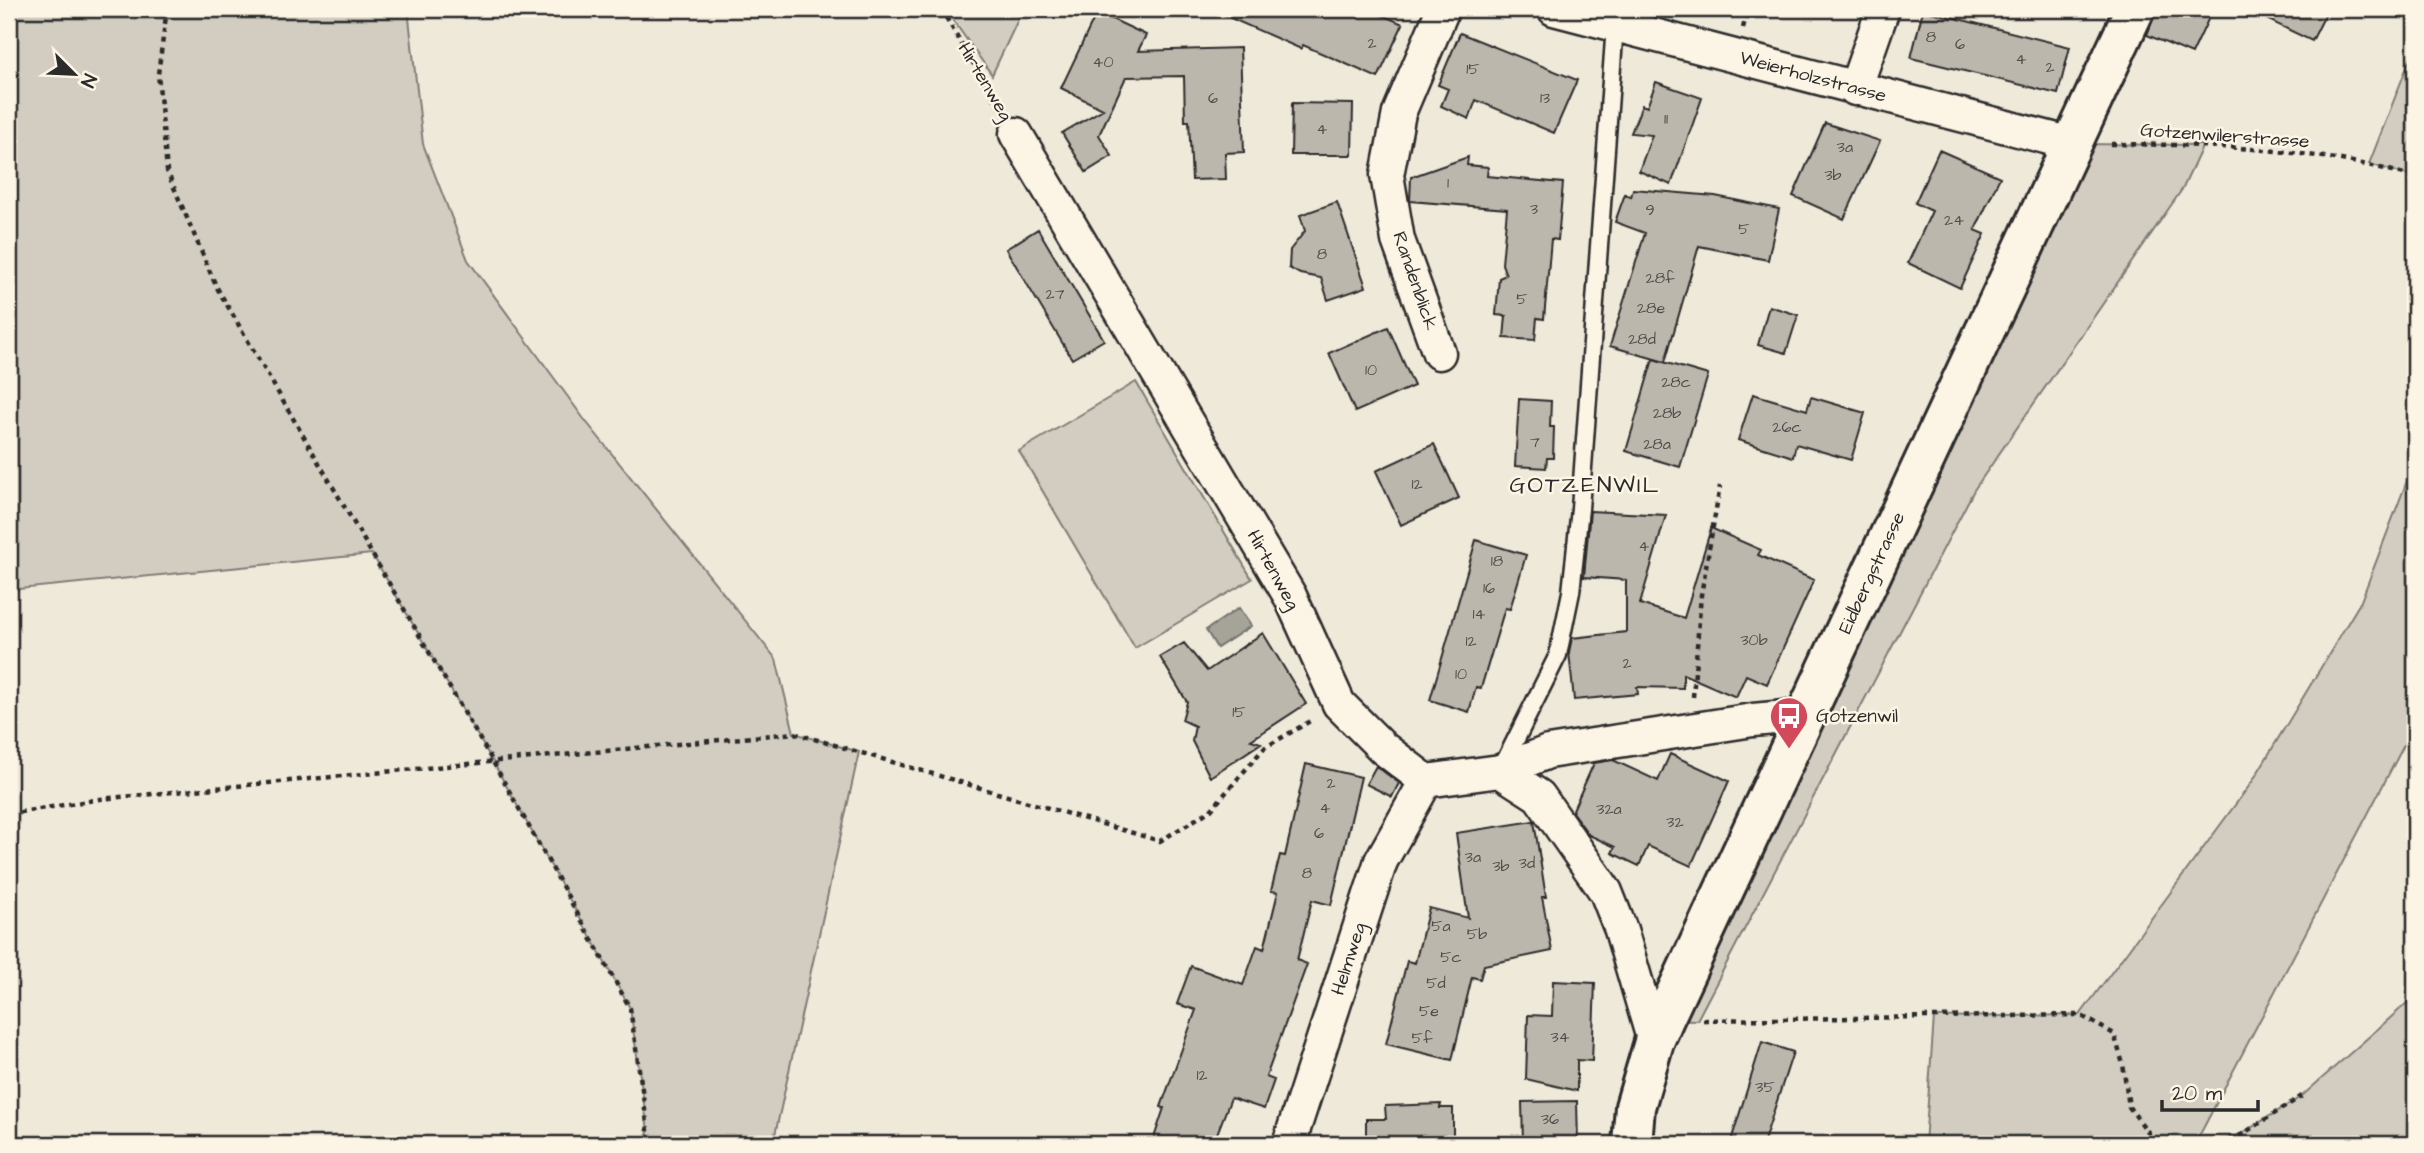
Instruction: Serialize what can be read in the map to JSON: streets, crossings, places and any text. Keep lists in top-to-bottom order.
{
  "streets": {
    "street": [
      "Weierholzstrasse",
      "Hirtenweg",
      "Randenblick",
      "Eidbergstrasse",
      "Helmweg"
    ],
    "path": ["Gotzenwilerstrasse"]
  },
  "crossings": [
    ["Weierholzstrasse", "Gotzenwilerstrasse"],
    ["Weierholzstrasse", "Eidbergstrasse"],
    ["Hirtenweg", "Helmweg"],
    ["Gotzenwilerstrasse", "Eidbergstrasse"]
  ],
  "districts": ["GOTZENWIL"],
  "places": {
    "bus stop": ["Gotzenwil"]
  },
  "house_numbers": [
    "8",
    "2",
    "6",
    "4",
    "40",
    "2",
    "15",
    "6",
    "13",
    "11",
    "4",
    "3a",
    "3b",
    "1",
    "3",
    "9",
    "24",
    "5",
    "8",
    "28f",
    "27",
    "5",
    "28e",
    "28d",
    "10",
    "28c",
    "28b",
    "26c",
    "7",
    "28a",
    "12",
    "4",
    "18",
    "16",
    "14",
    "30b",
    "12",
    "2",
    "10",
    "15",
    "2",
    "4",
    "32a",
    "32",
    "6",
    "3a",
    "3d",
    "3b",
    "8",
    "5a",
    "5b",
    "5c",
    "5d",
    "5e",
    "34",
    "5f",
    "12",
    "35",
    "36"
  ],
  "scale_bar": "20 m",
  "north": "bottom right"
}
